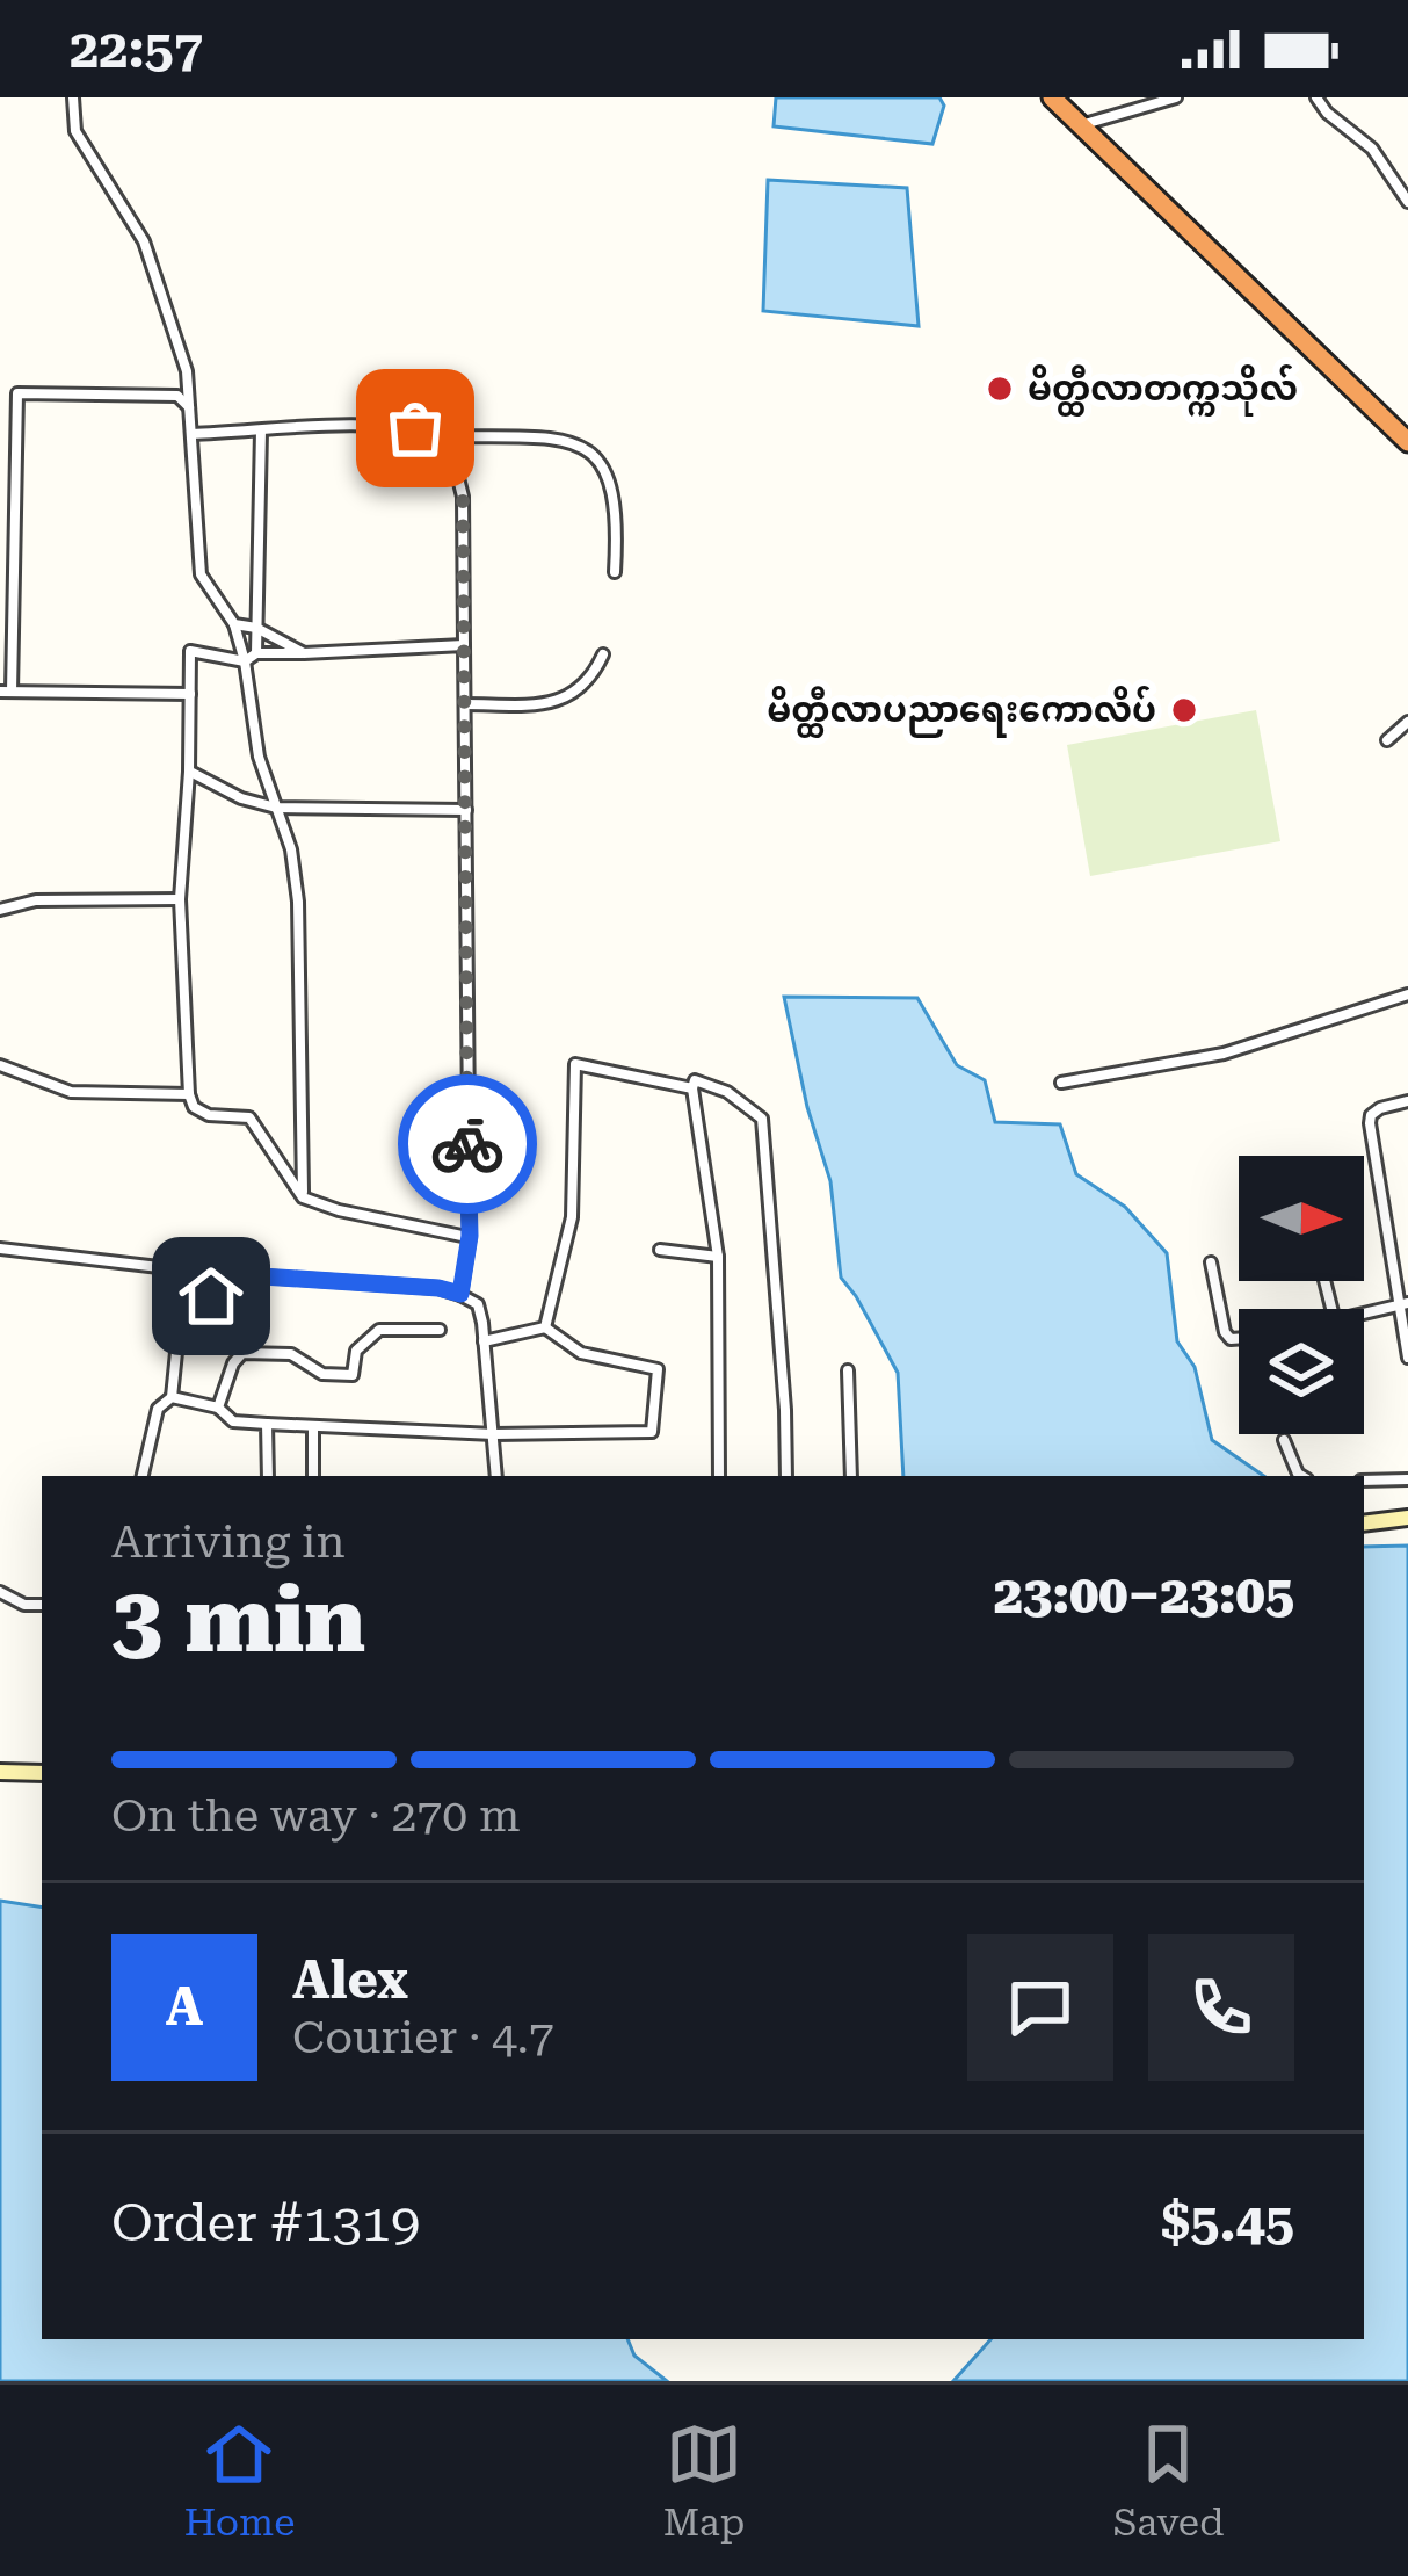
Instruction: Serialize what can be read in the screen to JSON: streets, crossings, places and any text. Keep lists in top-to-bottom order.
{
  "places": ["မိတ္ထီလာတက္ကသိုလ်", "မိတ္ထီလာပညာရေးကောလိပ်"],
  "north": "right",
  "page": {
    "status": "22:57",
    "heading": ["3 min", "Arriving in", "23:00–23:05"],
    "panel": [
      "Alex",
      "Courier · 4.7",
      "Order #1319",
      "$5.45"
    ],
    "bar": "On the way · 270 m",
    "round": "A",
    "tabs": ["Home", "Map", "Saved"]
  }
}
